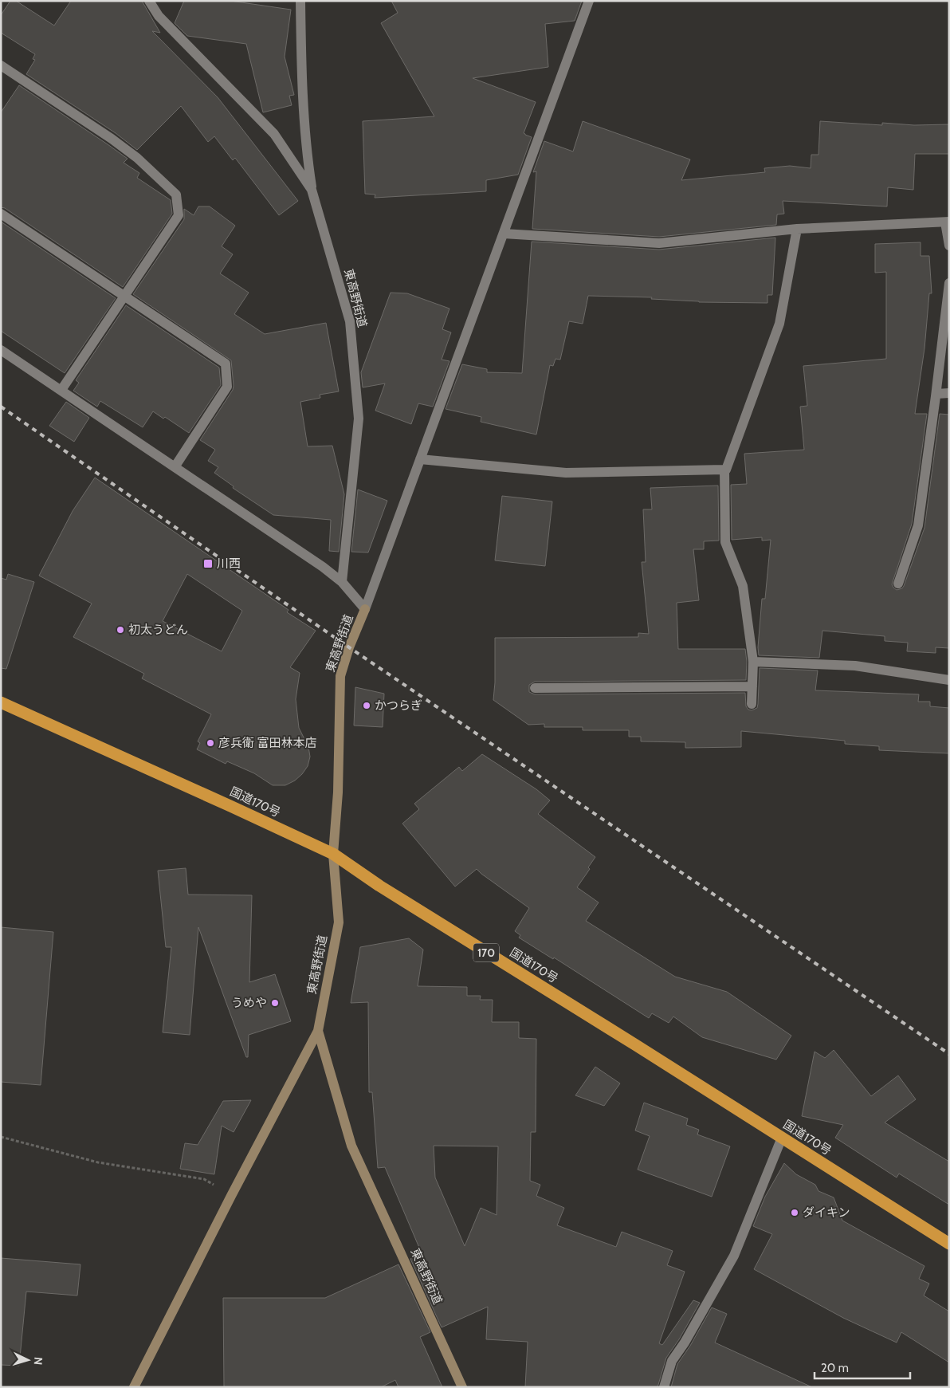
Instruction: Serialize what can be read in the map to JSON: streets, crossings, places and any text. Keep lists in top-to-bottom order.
{
  "streets": {
    "highway": ["国道170号", "170"],
    "street": ["東高野街道"]
  },
  "crossings": [
    ["東高野街道", "国道170号"]
  ],
  "places": {
    "transit": ["川西"],
    "other": [
      "初太うどん",
      "かつらぎ",
      "彦兵衛 富田林本店",
      "うめや",
      "ダイキン"
    ]
  },
  "scale_bar": "20 m",
  "north": "right"
}
